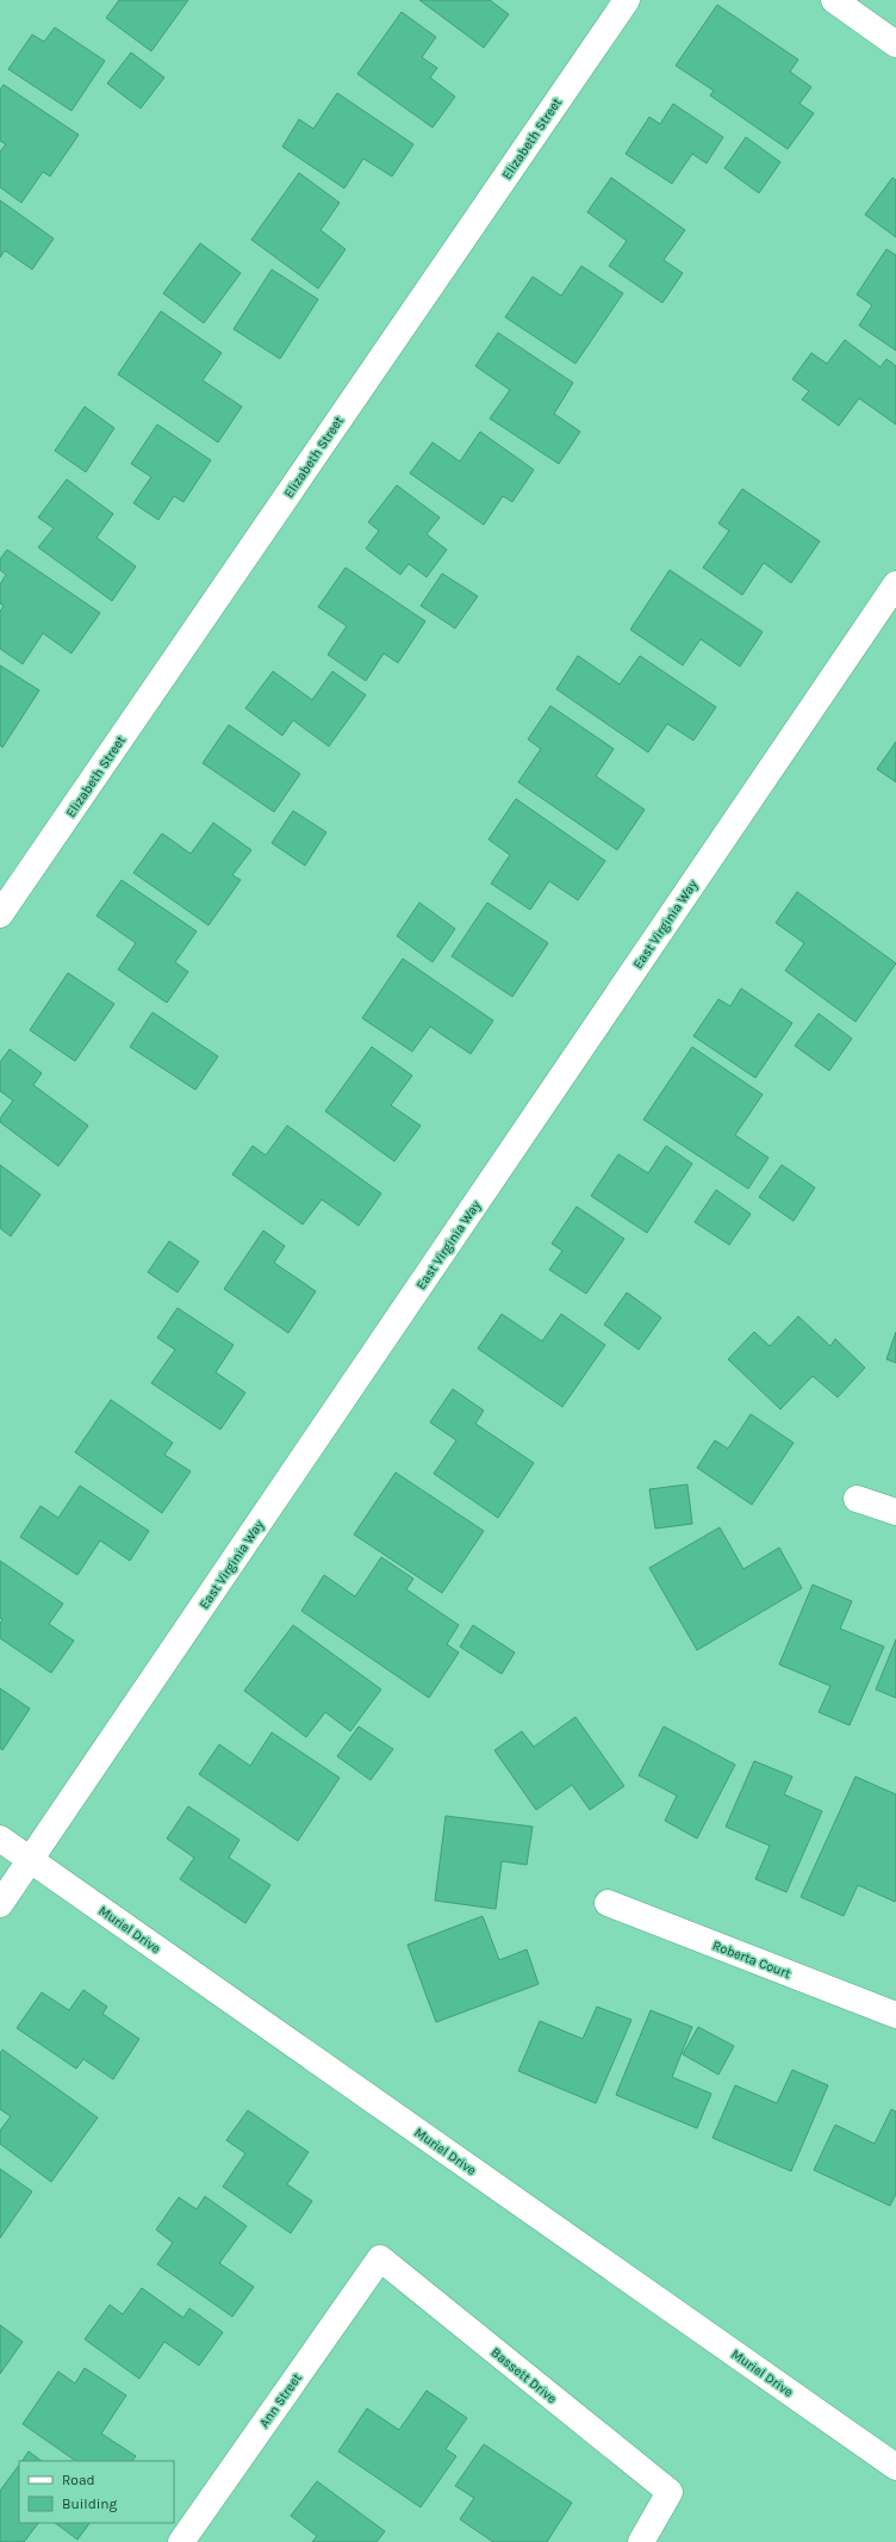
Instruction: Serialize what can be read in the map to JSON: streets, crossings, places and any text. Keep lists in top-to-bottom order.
{
  "streets": {
    "street": [
      "Elizabeth Street",
      "East Virginia Way",
      "Muriel Drive",
      "Roberta Court",
      "Bassett Drive",
      "Ann Street"
    ]
  },
  "crossings": [
    ["East Virginia Way", "Muriel Drive"],
    ["Bassett Drive", "Ann Street"]
  ],
  "legend": ["Road", "Building"]
}
